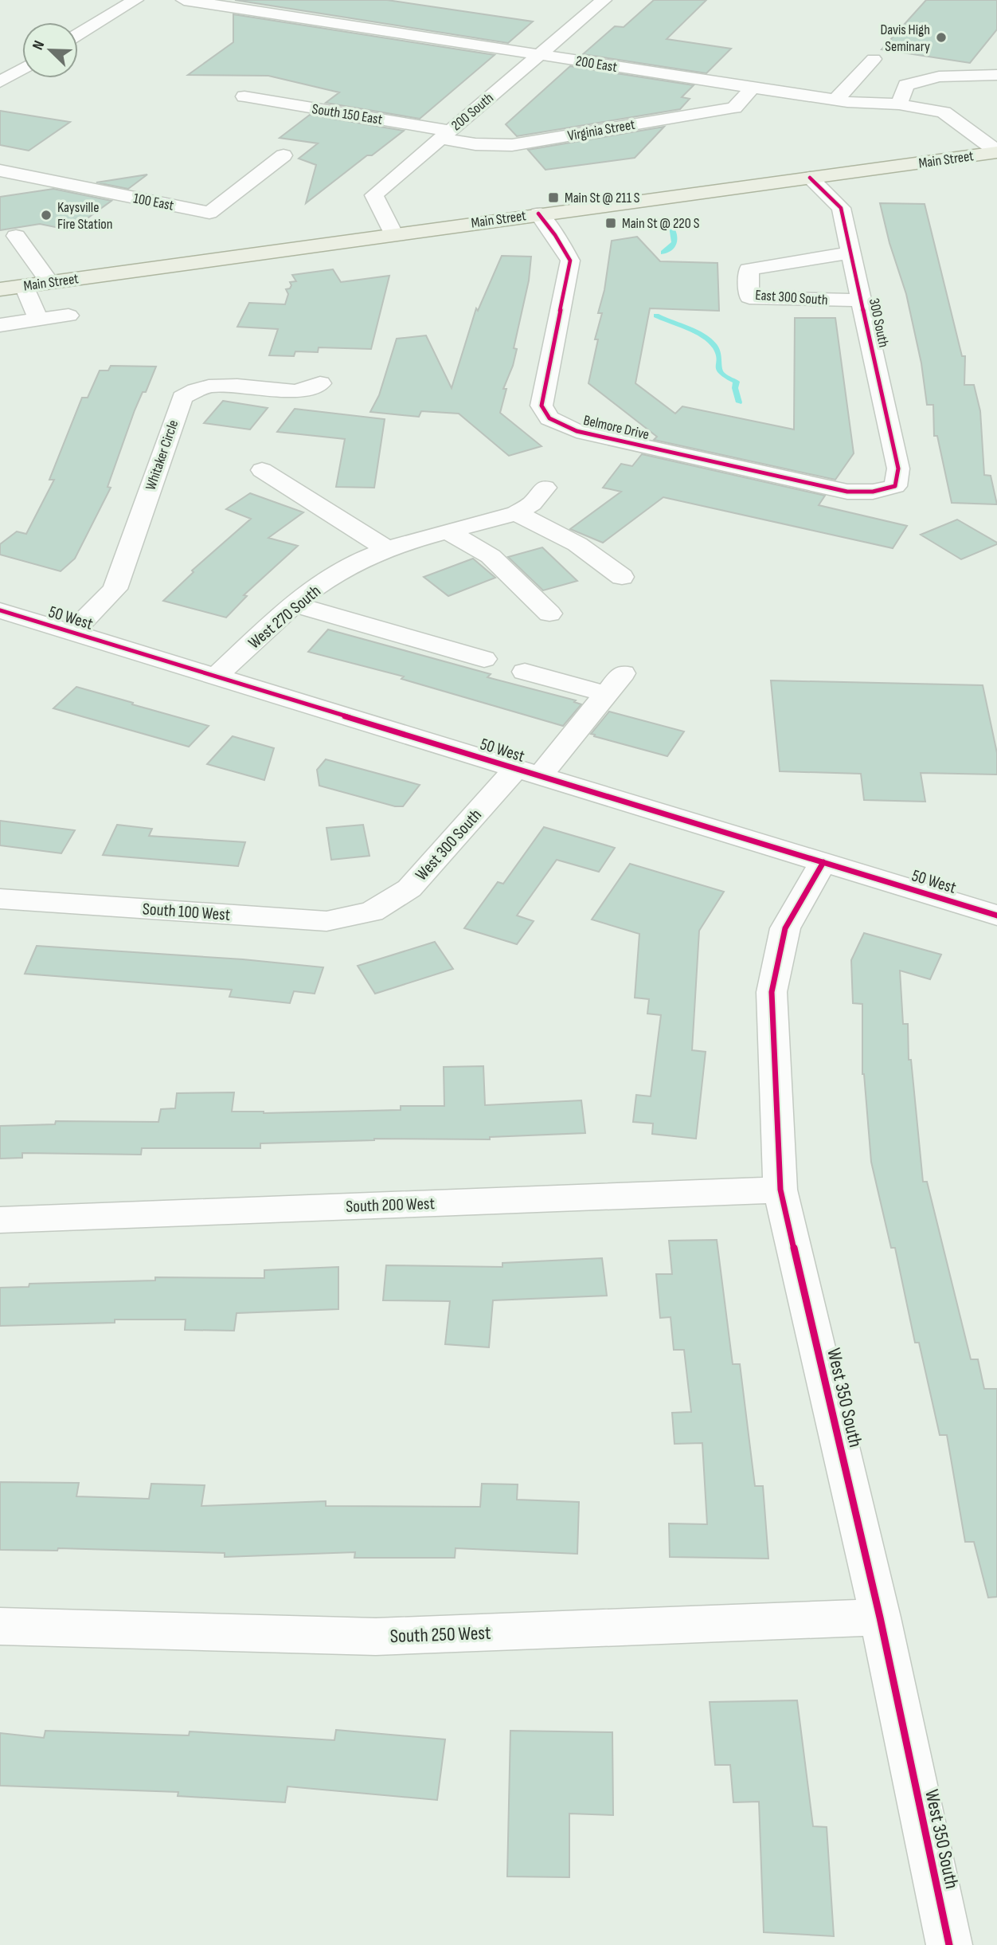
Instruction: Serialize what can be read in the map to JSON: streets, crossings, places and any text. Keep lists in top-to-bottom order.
{
  "streets": {
    "main road": ["Main Street"],
    "street": [
      "200 East",
      "200 South",
      "South 150 East",
      "Virginia Street",
      "100 East",
      "East 300 South",
      "300 South",
      "Belmore Drive",
      "Whitaker Circle",
      "West 270 South",
      "50 West",
      "West 300 South",
      "South 100 West",
      "South 200 West",
      "West 350 South",
      "South 250 West"
    ]
  },
  "crossings": [
    ["200 East", "200 South"],
    ["200 East", "Virginia Street"],
    ["200 East", "Main Street"],
    ["200 South", "South 150 East"],
    ["200 South", "Virginia Street"],
    ["200 South", "Main Street"],
    ["South 150 East", "Virginia Street"],
    ["Main Street", "300 South"],
    ["Main Street", "Belmore Drive"],
    ["East 300 South", "300 South"],
    ["300 South", "Belmore Drive"],
    ["Whitaker Circle", "50 West"],
    ["West 270 South", "50 West"],
    ["50 West", "West 300 South"],
    ["50 West", "West 350 South"],
    ["West 300 South", "South 100 West"],
    ["South 200 West", "West 350 South"],
    ["West 350 South", "South 250 West"]
  ],
  "places": {
    "other": ["Davis High Seminary", "Kaysville Fire Station"],
    "transit": ["Main St @ 211 S", "Main St @ 220 S"]
  },
  "north": "top left"
}
